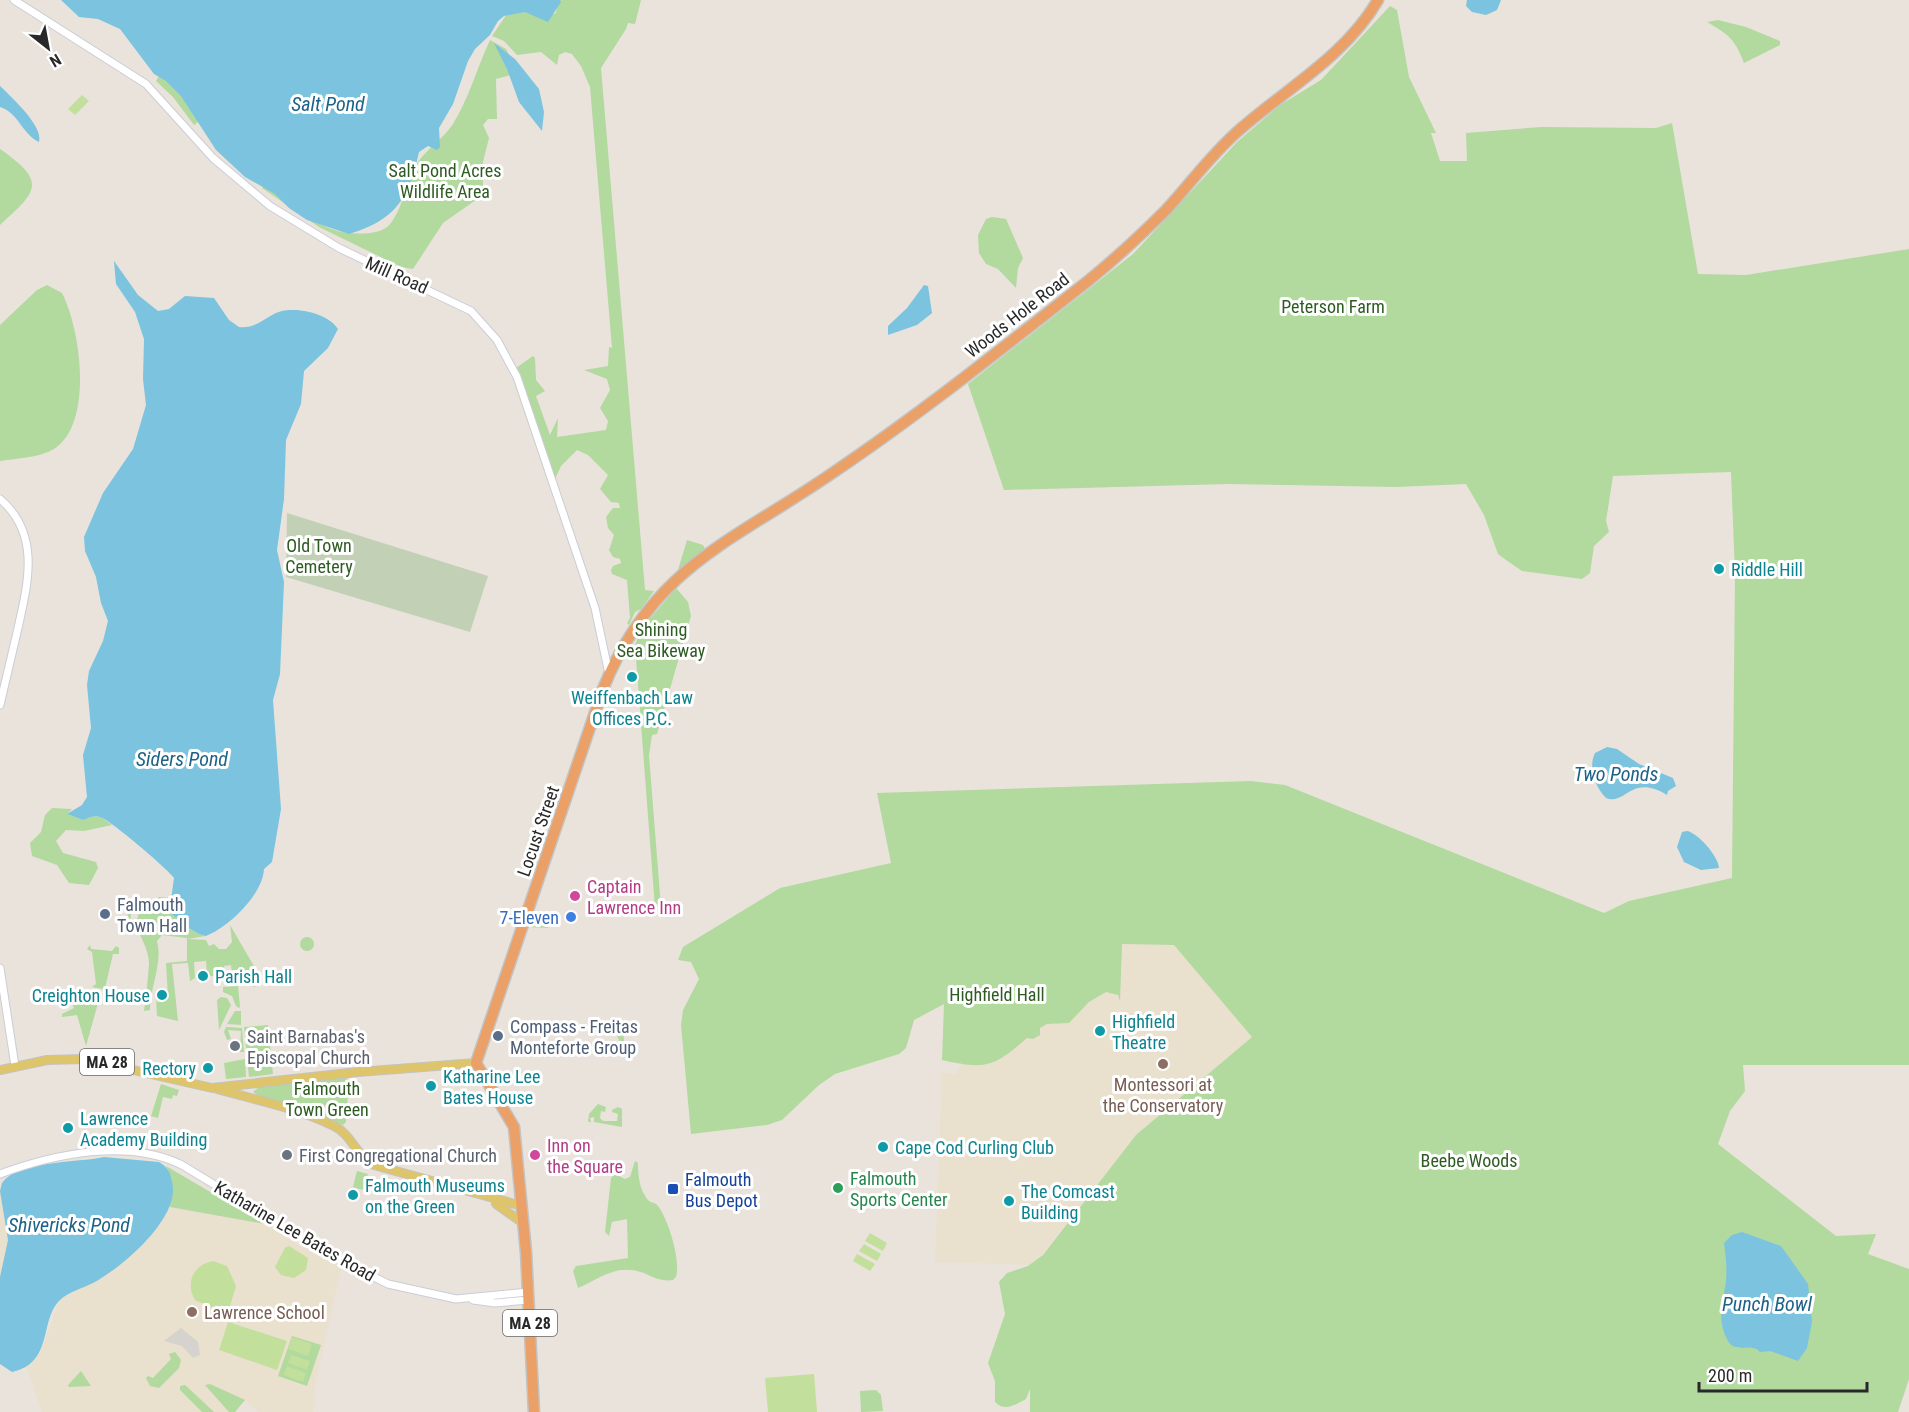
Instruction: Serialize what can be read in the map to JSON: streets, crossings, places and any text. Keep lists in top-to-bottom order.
{
  "streets": {
    "highway": ["Woods Hole Road", "Locust Street", "MA 28"],
    "street": ["Mill Road", "Katharine Lee Bates Road"]
  },
  "crossings": [
    ["Mill Road", "Locust Street"],
    ["Woods Hole Road", "Locust Street"],
    ["Locust Street", "MA 28"],
    ["MA 28", "Katharine Lee Bates Road"]
  ],
  "water": [
    "Salt Pond",
    "Siders Pond",
    "Two Ponds",
    "Shivericks Pond",
    "Punch Bowl"
  ],
  "parks": [
    "Salt Pond Acres Wildlife Area",
    "Peterson Farm",
    "Old Town Cemetery",
    "Shining Sea Bikeway",
    "Highfield Hall",
    "Falmouth Town Green",
    "Beebe Woods"
  ],
  "places": {
    "other": [
      "Riddle Hill",
      "Weiffenbach Law Offices P.C.",
      "Captain Lawrence Inn",
      "Falmouth Town Hall",
      "7-Eleven",
      "Parish Hall",
      "Creighton House",
      "Highfield Theatre",
      "Compass - Freitas Monteforte Group",
      "Saint Barnabas's Episcopal Church",
      "Montessori at the Conservatory",
      "Rectory",
      "Katharine Lee Bates House",
      "Lawrence Academy Building",
      "Cape Cod Curling Club",
      "First Congregational Church",
      "Inn on the Square",
      "Falmouth Sports Center",
      "Falmouth Museums on the Green",
      "The Comcast Building",
      "Lawrence School"
    ],
    "transit": ["Falmouth Bus Depot"]
  },
  "scale_bar": "200 m",
  "north": "bottom right"
}
